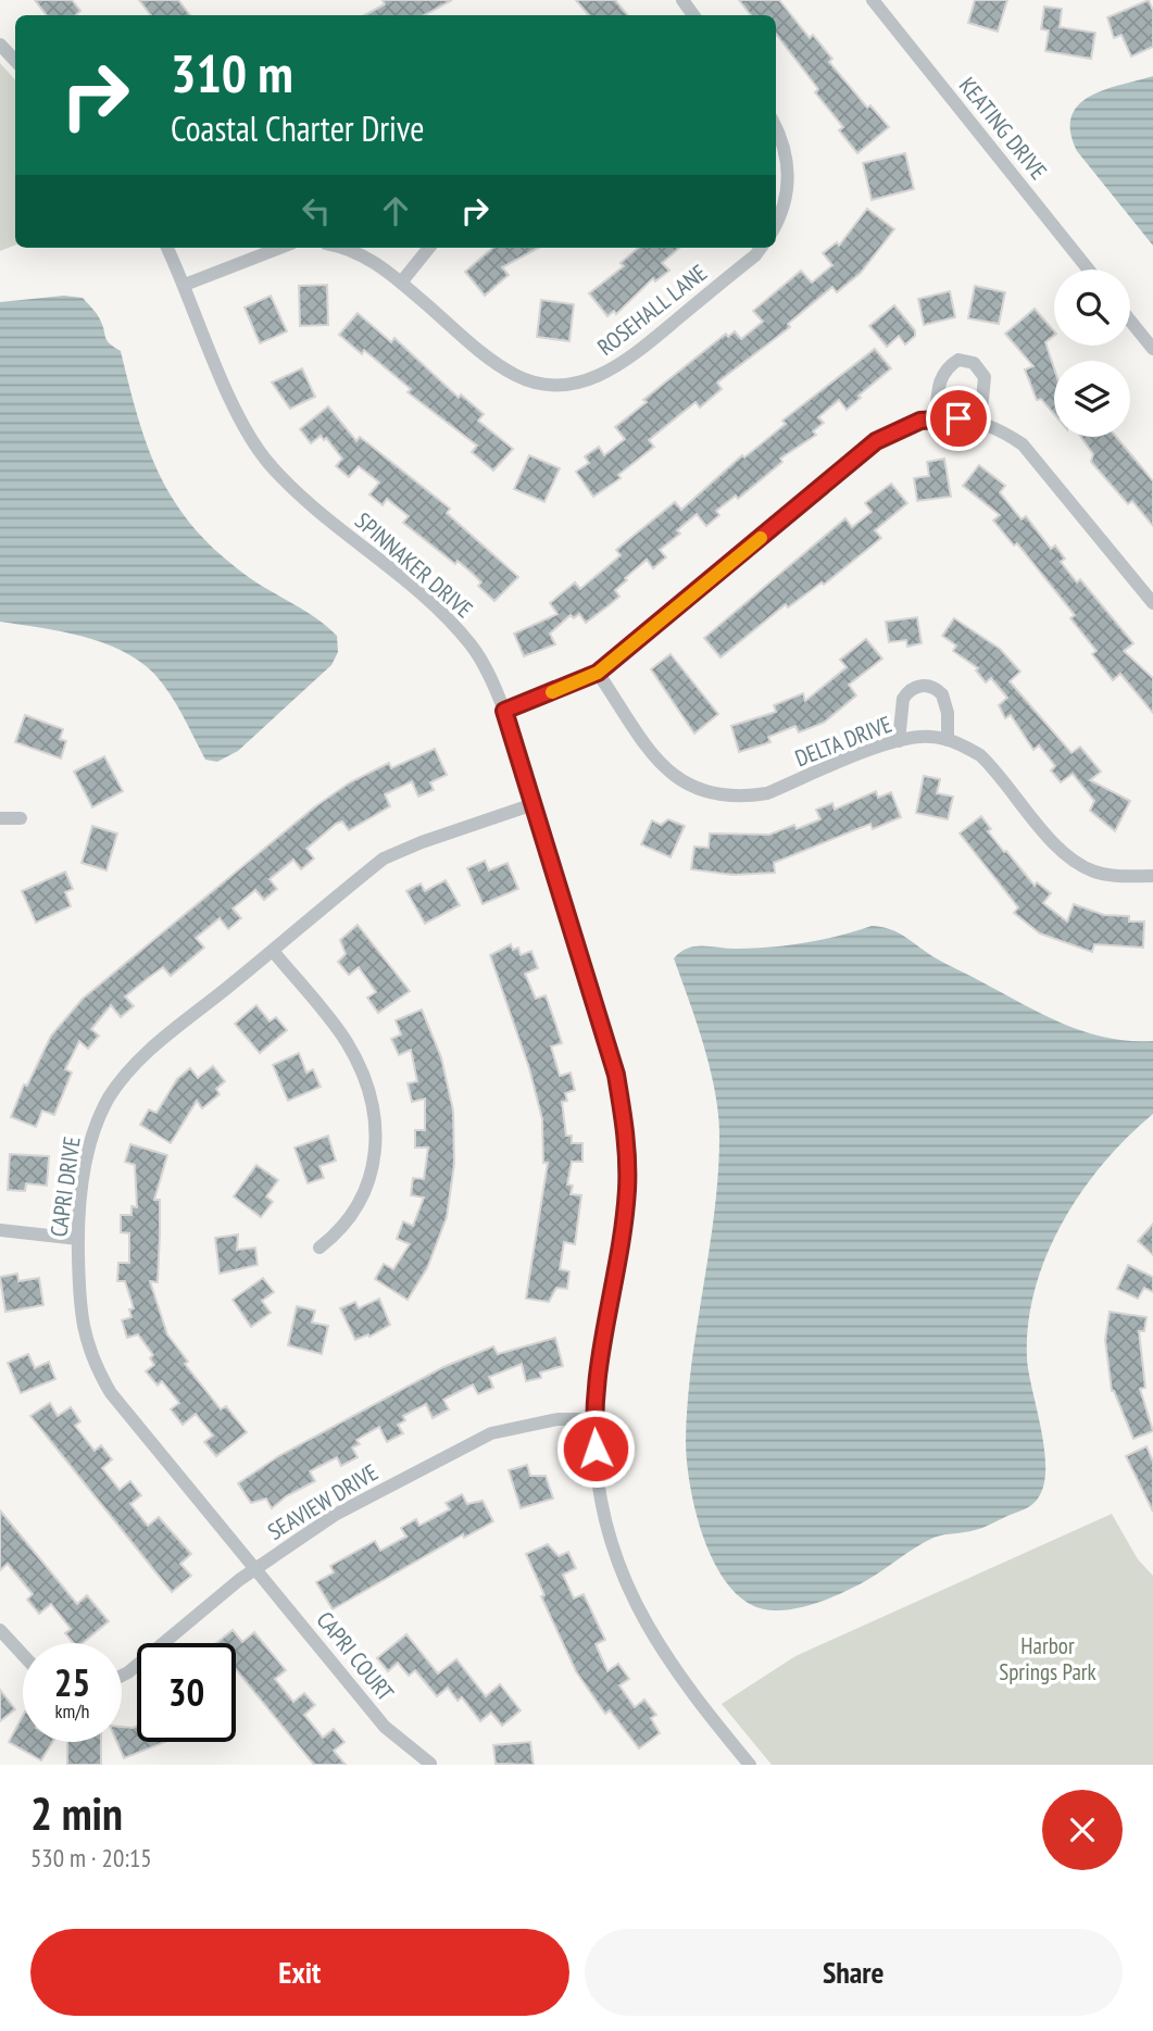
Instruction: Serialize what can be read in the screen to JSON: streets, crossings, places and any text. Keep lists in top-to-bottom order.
{
  "streets": {
    "street": [
      "KEATING DRIVE",
      "ROSEHALL LANE",
      "SPINNAKER DRIVE",
      "DELTA DRIVE",
      "CAPRI DRIVE",
      "SEAVIEW DRIVE",
      "CAPRI COURT"
    ]
  },
  "crossings": [
    ["SPINNAKER DRIVE", "CAPRI DRIVE"],
    ["SPINNAKER DRIVE", "SEAVIEW DRIVE"],
    ["CAPRI DRIVE", "SEAVIEW DRIVE"],
    ["CAPRI DRIVE", "CAPRI COURT"],
    ["SEAVIEW DRIVE", "CAPRI COURT"]
  ],
  "parks": ["Harbor Springs Park"],
  "page": {
    "turn": ["310 m", "Coastal Charter Drive"],
    "speed": "25 km/h",
    "limit": "30",
    "heading": ["2 min", "530 m · 20:15"],
    "buttons": ["Exit", "Share"]
  }
}
